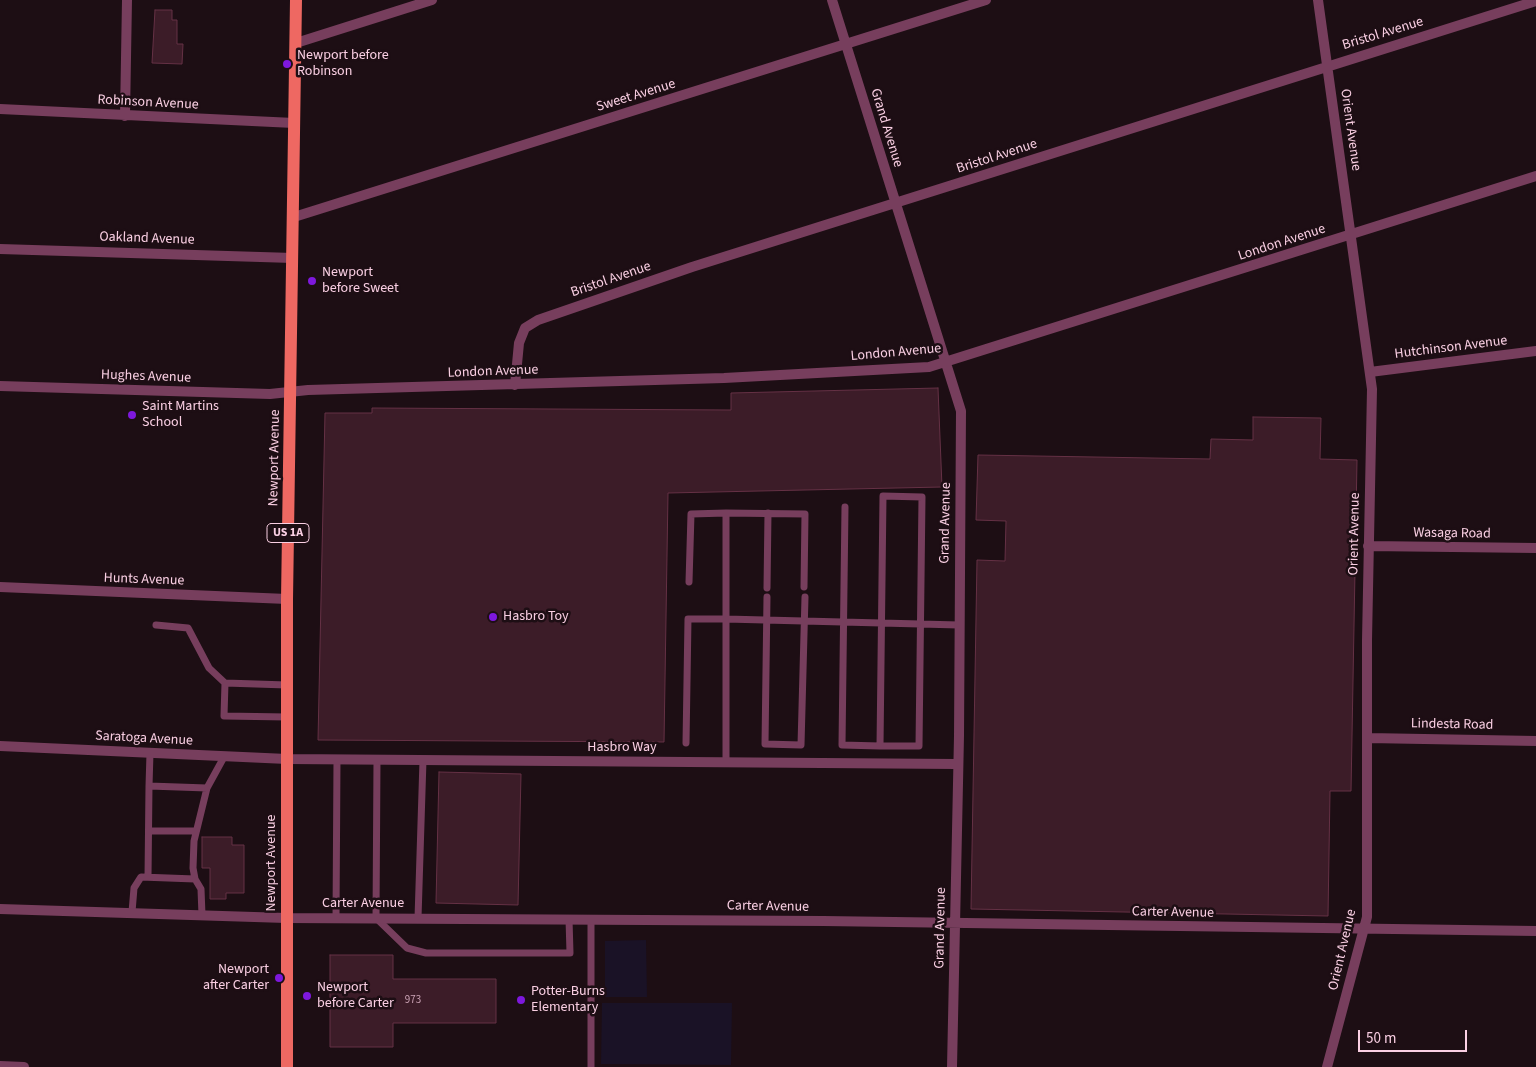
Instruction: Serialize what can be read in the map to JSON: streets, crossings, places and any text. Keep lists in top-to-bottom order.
{
  "streets": {
    "main road": ["Newport Avenue", "US 1A"],
    "street": [
      "Bristol Avenue",
      "Sweet Avenue",
      "Robinson Avenue",
      "Grand Avenue",
      "Orient Avenue",
      "Oakland Avenue",
      "London Avenue",
      "Hutchinson Avenue",
      "Hughes Avenue",
      "Wasaga Road",
      "Hunts Avenue",
      "Lindesta Road",
      "Saratoga Avenue",
      "Hasbro Way",
      "Carter Avenue"
    ]
  },
  "crossings": [
    ["Bristol Avenue", "Grand Avenue"],
    ["Bristol Avenue", "Orient Avenue"],
    ["Bristol Avenue", "London Avenue"],
    ["Sweet Avenue", "Grand Avenue"],
    ["Sweet Avenue", "Newport Avenue"],
    ["Robinson Avenue", "Newport Avenue"],
    ["Grand Avenue", "London Avenue"],
    ["Grand Avenue", "Hasbro Way"],
    ["Grand Avenue", "Carter Avenue"],
    ["Orient Avenue", "London Avenue"],
    ["Orient Avenue", "Hutchinson Avenue"],
    ["Orient Avenue", "Wasaga Road"],
    ["Orient Avenue", "Lindesta Road"],
    ["Orient Avenue", "Carter Avenue"],
    ["Oakland Avenue", "Newport Avenue"],
    ["London Avenue", "Hughes Avenue"],
    ["London Avenue", "Newport Avenue"],
    ["Hughes Avenue", "Newport Avenue"],
    ["Newport Avenue", "Hunts Avenue"],
    ["Newport Avenue", "Saratoga Avenue"],
    ["Newport Avenue", "Hasbro Way"],
    ["Newport Avenue", "Carter Avenue"],
    ["Saratoga Avenue", "Hasbro Way"]
  ],
  "places": [
    "Newport before Robinson",
    "Newport before Sweet",
    "Saint Martins School",
    "Hasbro Toy",
    "Newport after Carter",
    "Newport before Carter",
    "Potter-Burns Elementary"
  ],
  "house_numbers": ["973"],
  "scale_bar": "50 m"
}
